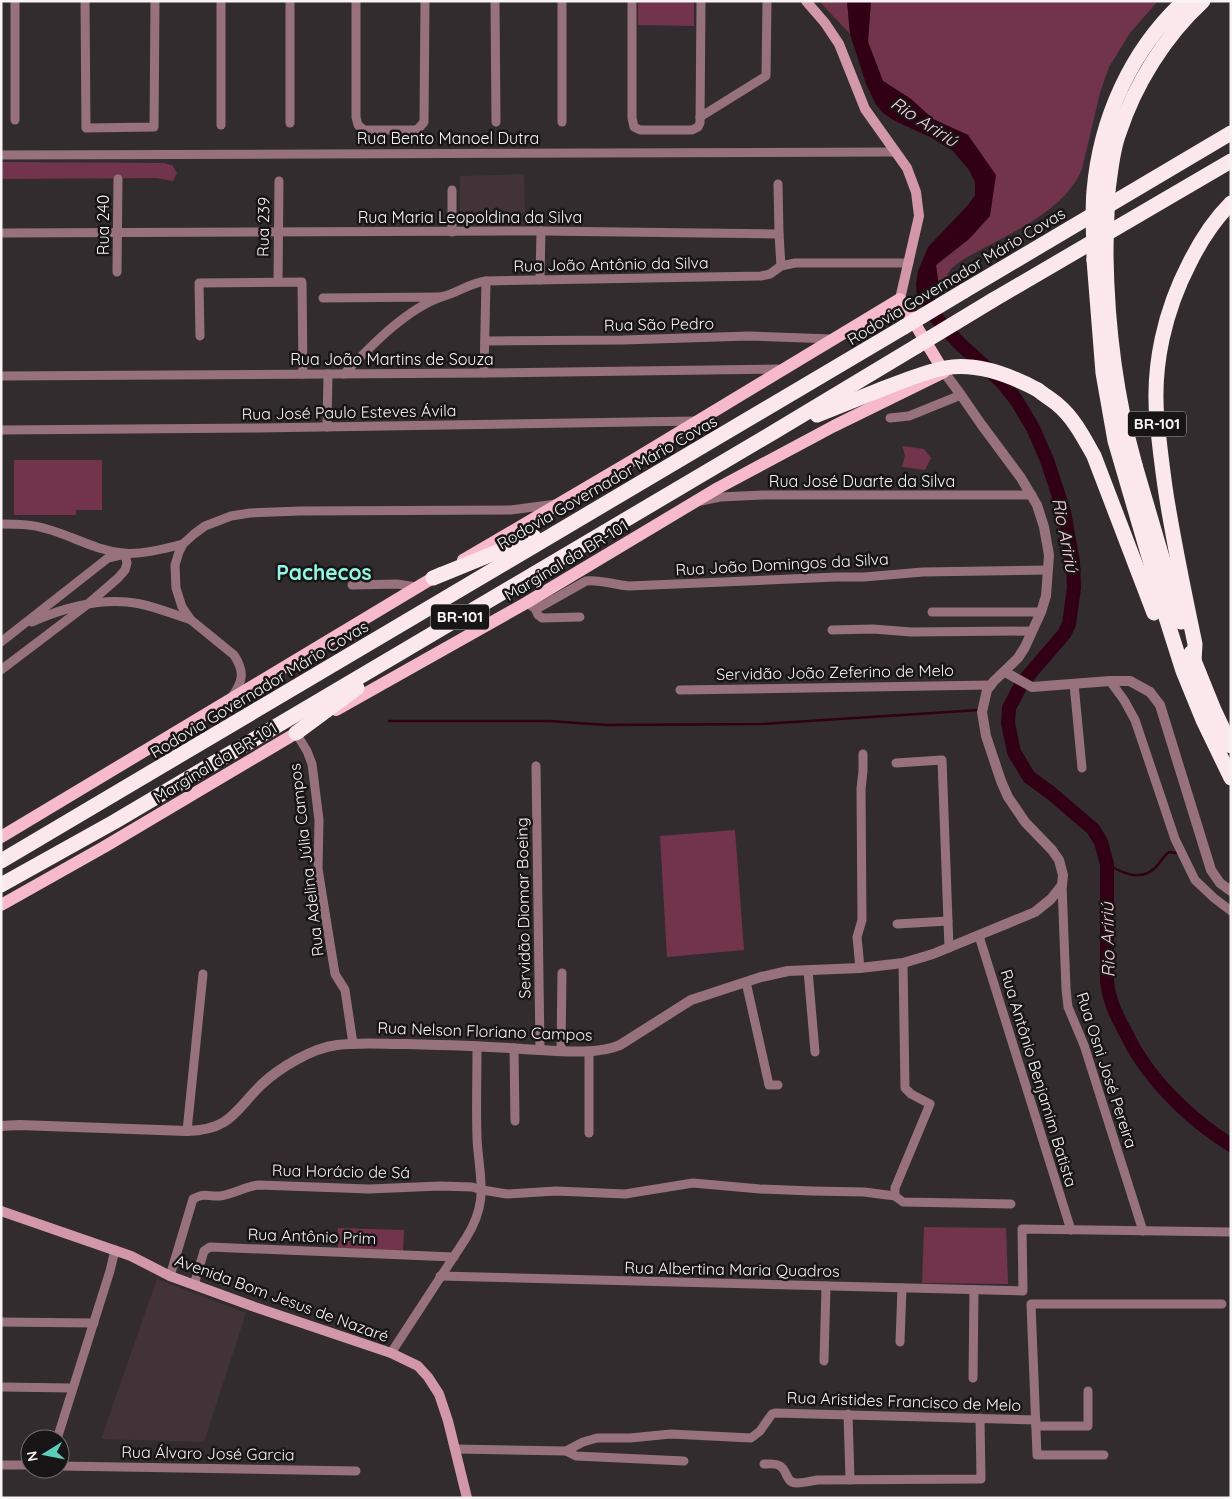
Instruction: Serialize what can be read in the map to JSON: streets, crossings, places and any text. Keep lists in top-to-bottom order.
{
  "streets": {
    "highway": ["Rodovia Governador Mário Covas", "BR-101"],
    "main road": ["Marginal da BR-101", "Avenida Bom Jesus de Nazaré"],
    "street": [
      "Rua Bento Manoel Dutra",
      "Rua Maria Leopoldina da Silva",
      "Rua 240",
      "Rua 239",
      "Rua João Antônio da Silva",
      "Rua São Pedro",
      "Rua João Martins de Souza",
      "Rua José Paulo Esteves Ávila",
      "Rua José Duarte da Silva",
      "Rua João Domingos da Silva",
      "Servidão João Zeferino de Melo",
      "Rua Adelina Júlia Campos",
      "Servidão Diomar Boeing",
      "Rua Nelson Floriano Campos",
      "Rua Osni José Pereira",
      "Rua Antônio Benjamim Batista",
      "Rua Horácio de Sá",
      "Rua Antônio Prim",
      "Rua Albertina Maria Quadros",
      "Rua Aristides Francisco de Melo",
      "Rua Álvaro José Garcia"
    ]
  },
  "crossings": [
    ["Rua Maria Leopoldina da Silva", "Rua 240"],
    ["Rua Maria Leopoldina da Silva", "Rua 239"],
    ["Rua João Antônio da Silva", "Rua João Martins de Souza"],
    ["Rua José Duarte da Silva", "Marginal da BR-101"],
    ["Marginal da BR-101", "Rua João Domingos da Silva"],
    ["Marginal da BR-101", "Rua Adelina Júlia Campos"],
    ["Rua Adelina Júlia Campos", "Rua Nelson Floriano Campos"],
    ["Servidão Diomar Boeing", "Rua Nelson Floriano Campos"],
    ["Rua Nelson Floriano Campos", "Rua Osni José Pereira"],
    ["Rua Nelson Floriano Campos", "Rua Antônio Benjamim Batista"],
    ["Rua Antônio Benjamim Batista", "Rua Albertina Maria Quadros"],
    ["Rua Horácio de Sá", "Avenida Bom Jesus de Nazaré"],
    ["Rua Antônio Prim", "Avenida Bom Jesus de Nazaré"],
    ["Avenida Bom Jesus de Nazaré", "Rua Aristides Francisco de Melo"]
  ],
  "districts": ["Pachecos"],
  "water": ["Rio Aririú"],
  "north": "left"
}
